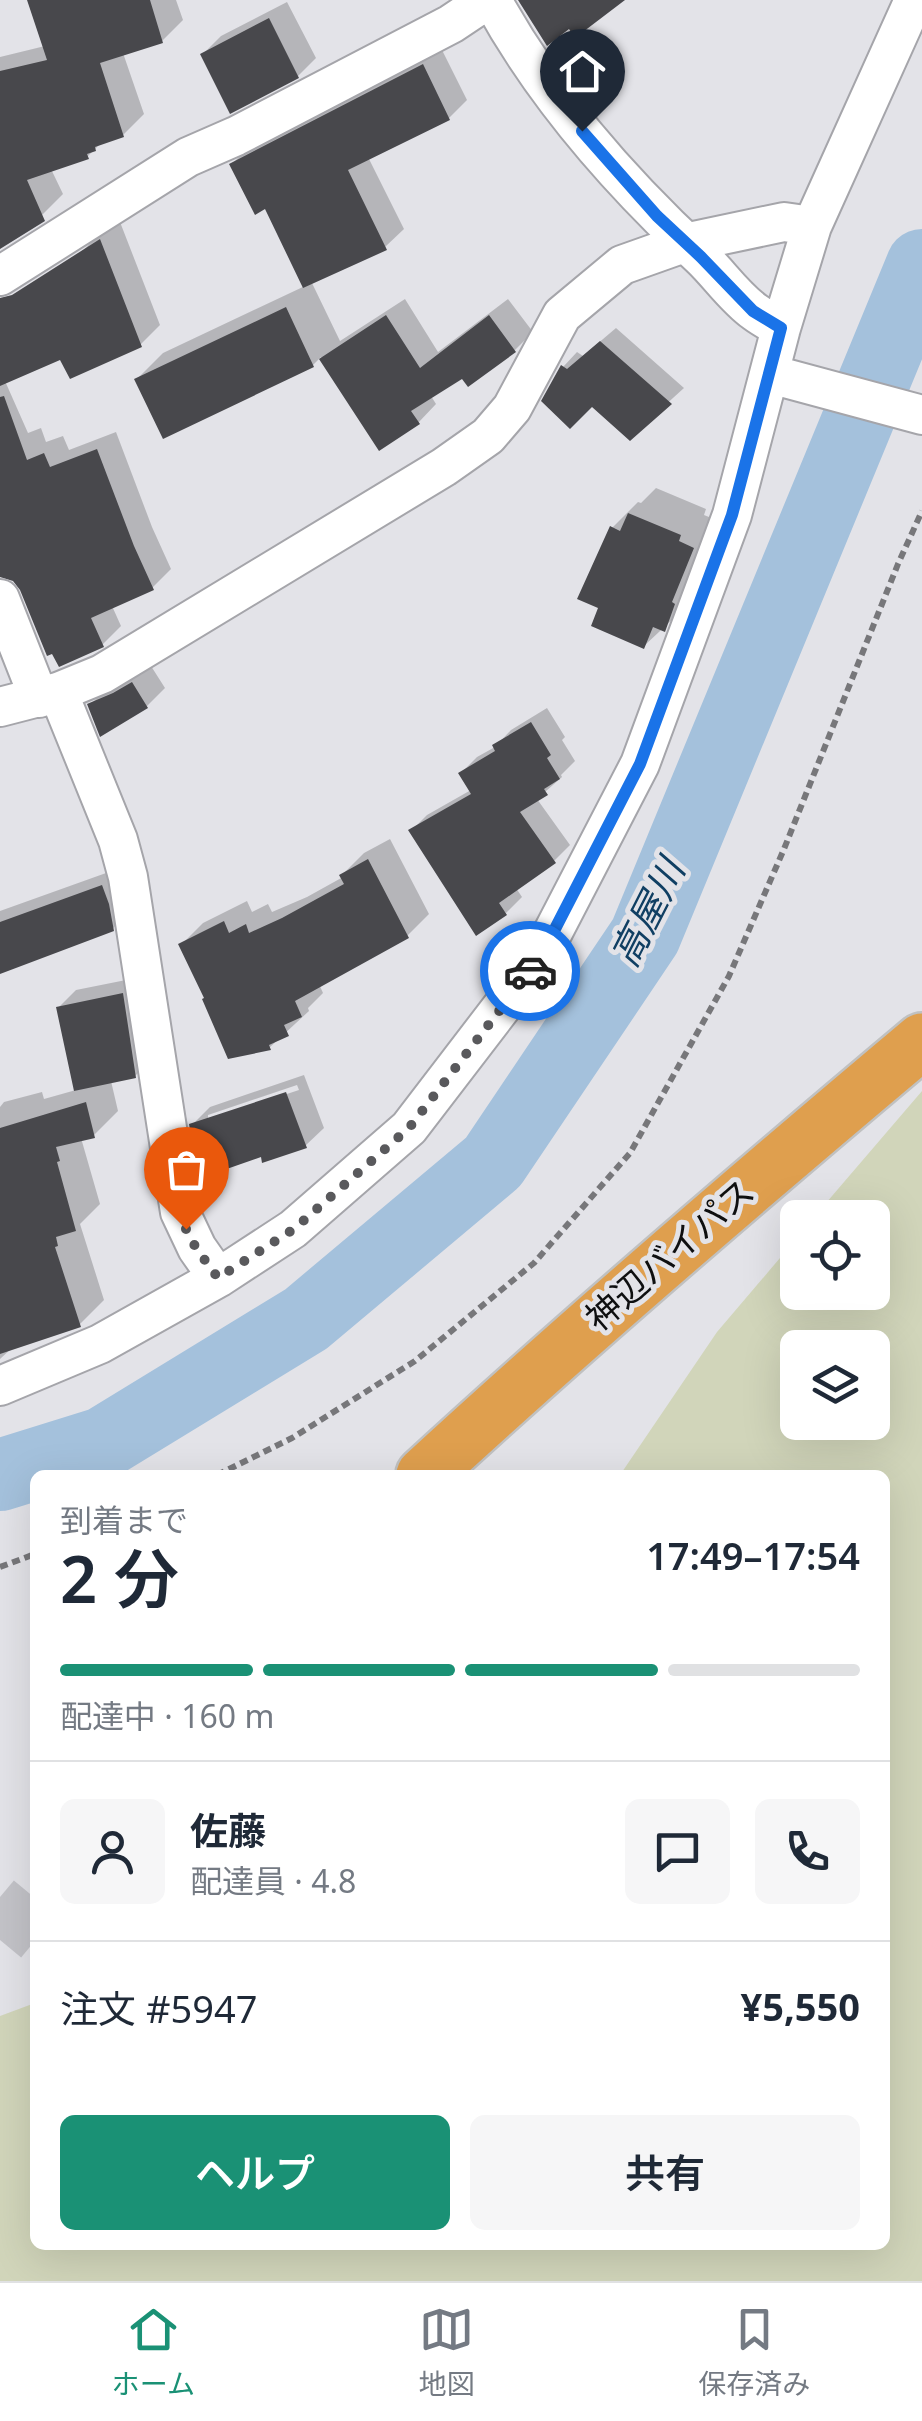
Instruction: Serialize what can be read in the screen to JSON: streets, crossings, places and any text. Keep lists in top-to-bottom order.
{
  "streets": {
    "highway": ["神辺バイパス"]
  },
  "water": ["高屋川"],
  "page": {
    "heading": ["2 分", "到着まで", "17:49–17:54"],
    "panel": [
      "佐藤",
      "配達員 · 4.8",
      "注文 #5947",
      "¥5,550"
    ],
    "bar": "配達中 · 160 m",
    "buttons": ["ヘルプ", "共有"],
    "tabs": ["ホーム", "地図", "保存済み"]
  }
}
